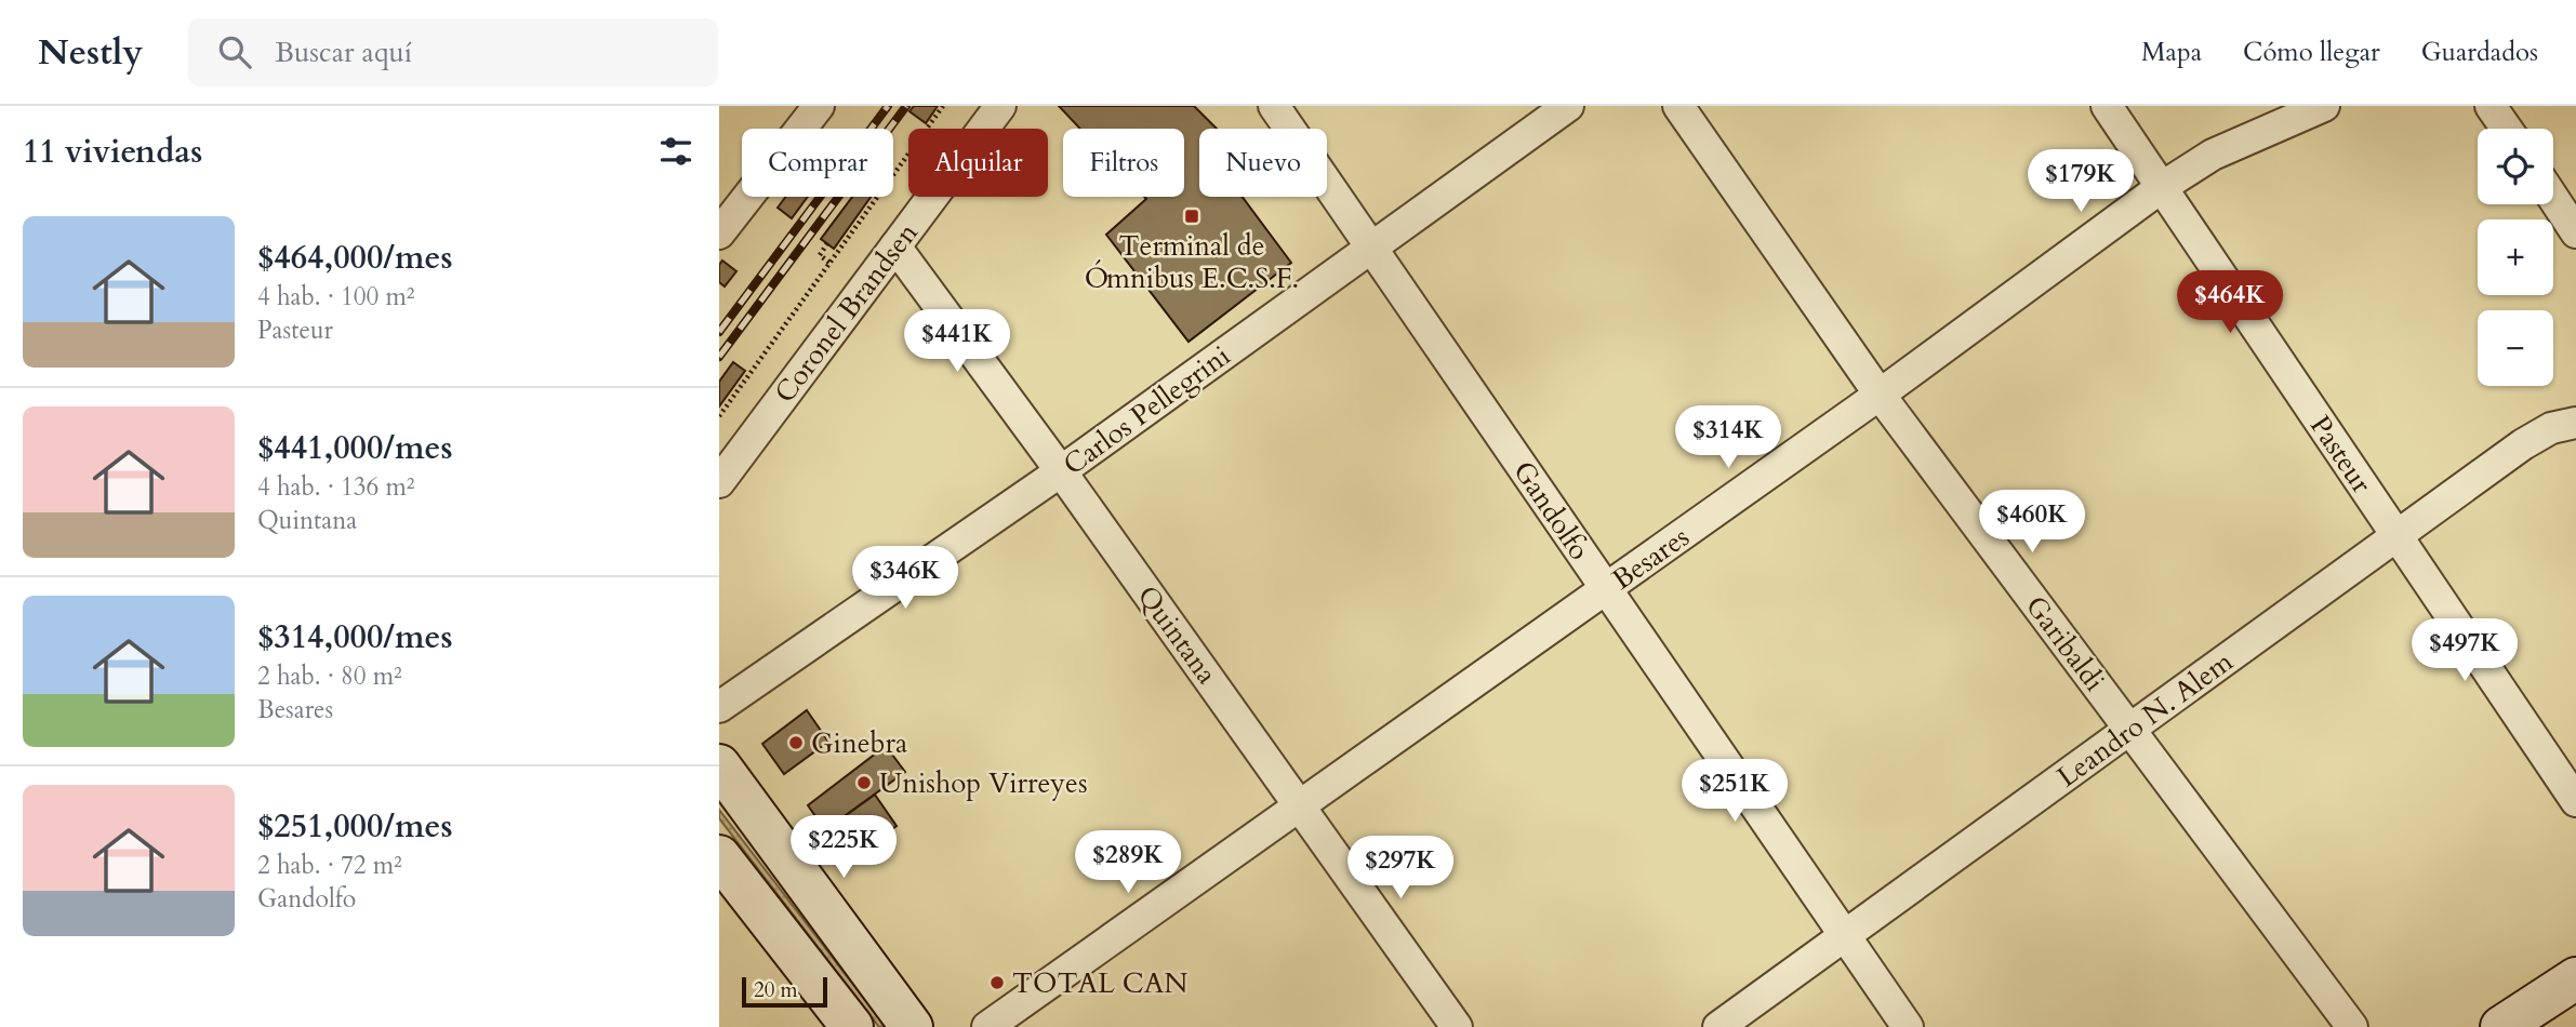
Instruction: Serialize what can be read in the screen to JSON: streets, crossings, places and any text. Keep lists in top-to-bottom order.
{
  "streets": {
    "street": [
      "Coronel Brandsen",
      "Carlos Pellegrini",
      "Pasteur",
      "Gandolfo",
      "Besares",
      "Quintana",
      "Garibaldi",
      "Leandro N. Alem"
    ]
  },
  "crossings": [
    ["Coronel Brandsen", "Quintana"],
    ["Carlos Pellegrini", "Gandolfo"],
    ["Carlos Pellegrini", "Quintana"],
    ["Pasteur", "Besares"],
    ["Pasteur", "Leandro N. Alem"],
    ["Gandolfo", "Besares"],
    ["Gandolfo", "Leandro N. Alem"],
    ["Besares", "Quintana"],
    ["Besares", "Garibaldi"],
    ["Garibaldi", "Leandro N. Alem"]
  ],
  "places": {
    "transit": ["Terminal de Ómnibus E.C.S.F."],
    "other": ["Ginebra", "Unishop Virreyes", "TOTAL CAN"]
  },
  "scale_bar": "20 m",
  "page": {
    "header": "Nestly",
    "search": "Buscar aquí",
    "nav": ["Mapa", "Cómo llegar", "Guardados"],
    "heading": "11 viviendas",
    "map_buttons": ["+", "−"],
    "chip": [
      "Comprar",
      "Alquilar",
      "Filtros",
      "Nuevo"
    ],
    "price": [
      "$179K",
      "$464K",
      "$441K",
      "$314K",
      "$460K",
      "$346K",
      "$497K",
      "$251K",
      "$225K",
      "$289K",
      "$297K"
    ],
    "list": [
      {
        "name": "$464,000/mes",
        "note": "4 hab. · 100 m² · Pasteur"
      },
      {
        "name": "$441,000/mes",
        "note": "4 hab. · 136 m² · Quintana"
      },
      {
        "name": "$314,000/mes",
        "note": "2 hab. · 80 m² · Besares"
      },
      {
        "name": "$251,000/mes",
        "note": "2 hab. · 72 m² · Gandolfo"
      }
    ],
    "scale": "20 m"
  }
}
